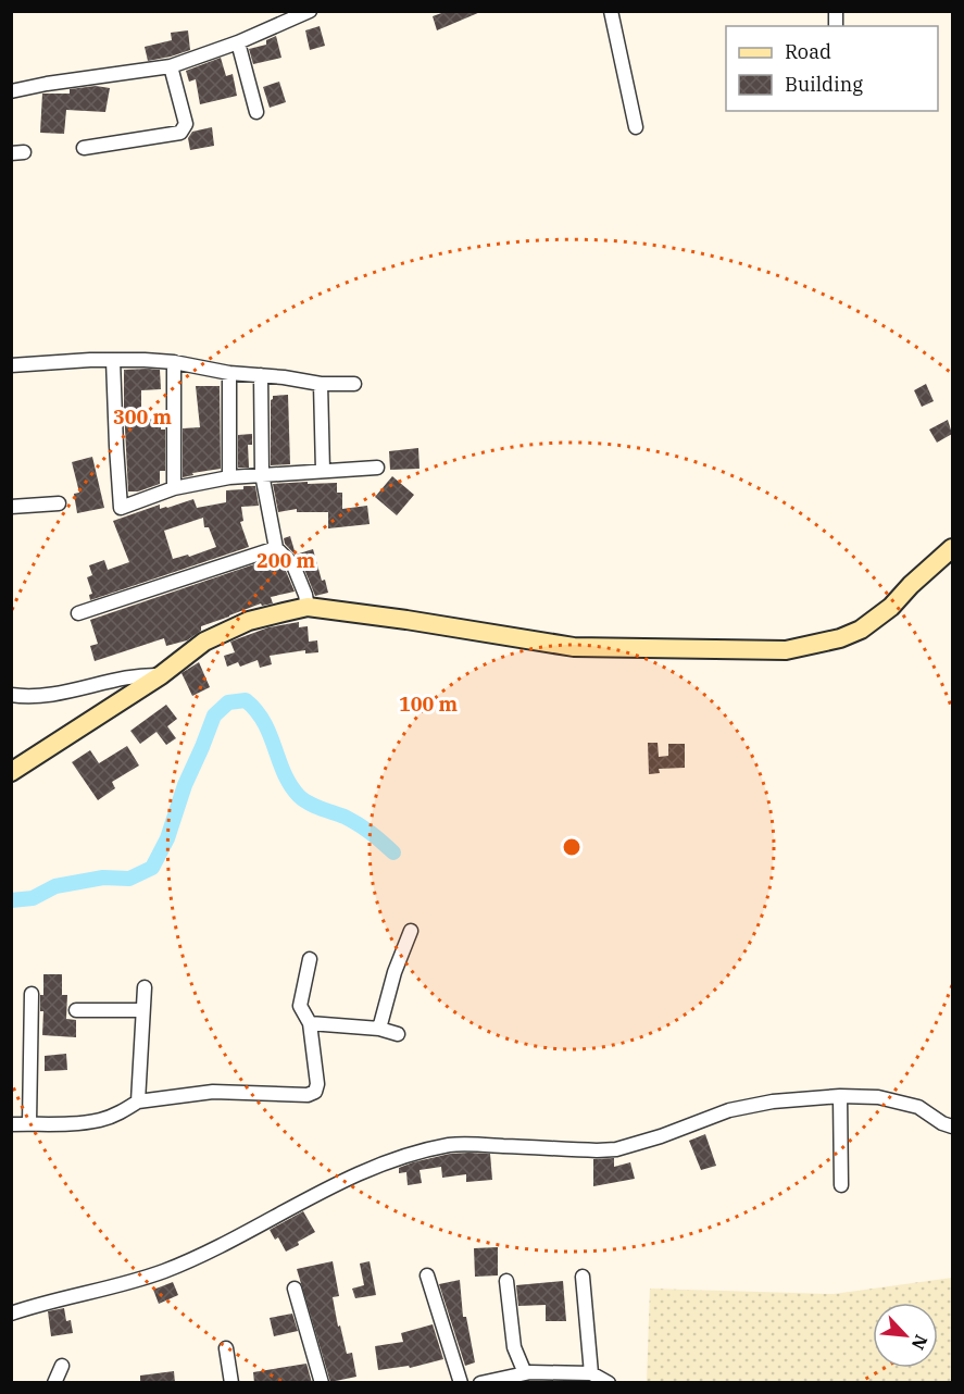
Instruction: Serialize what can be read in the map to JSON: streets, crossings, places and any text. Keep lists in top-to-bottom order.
{
  "legend": ["Road", "Building"],
  "north": "bottom right",
  "rings": ["300 m", "200 m", "100 m"]
}
